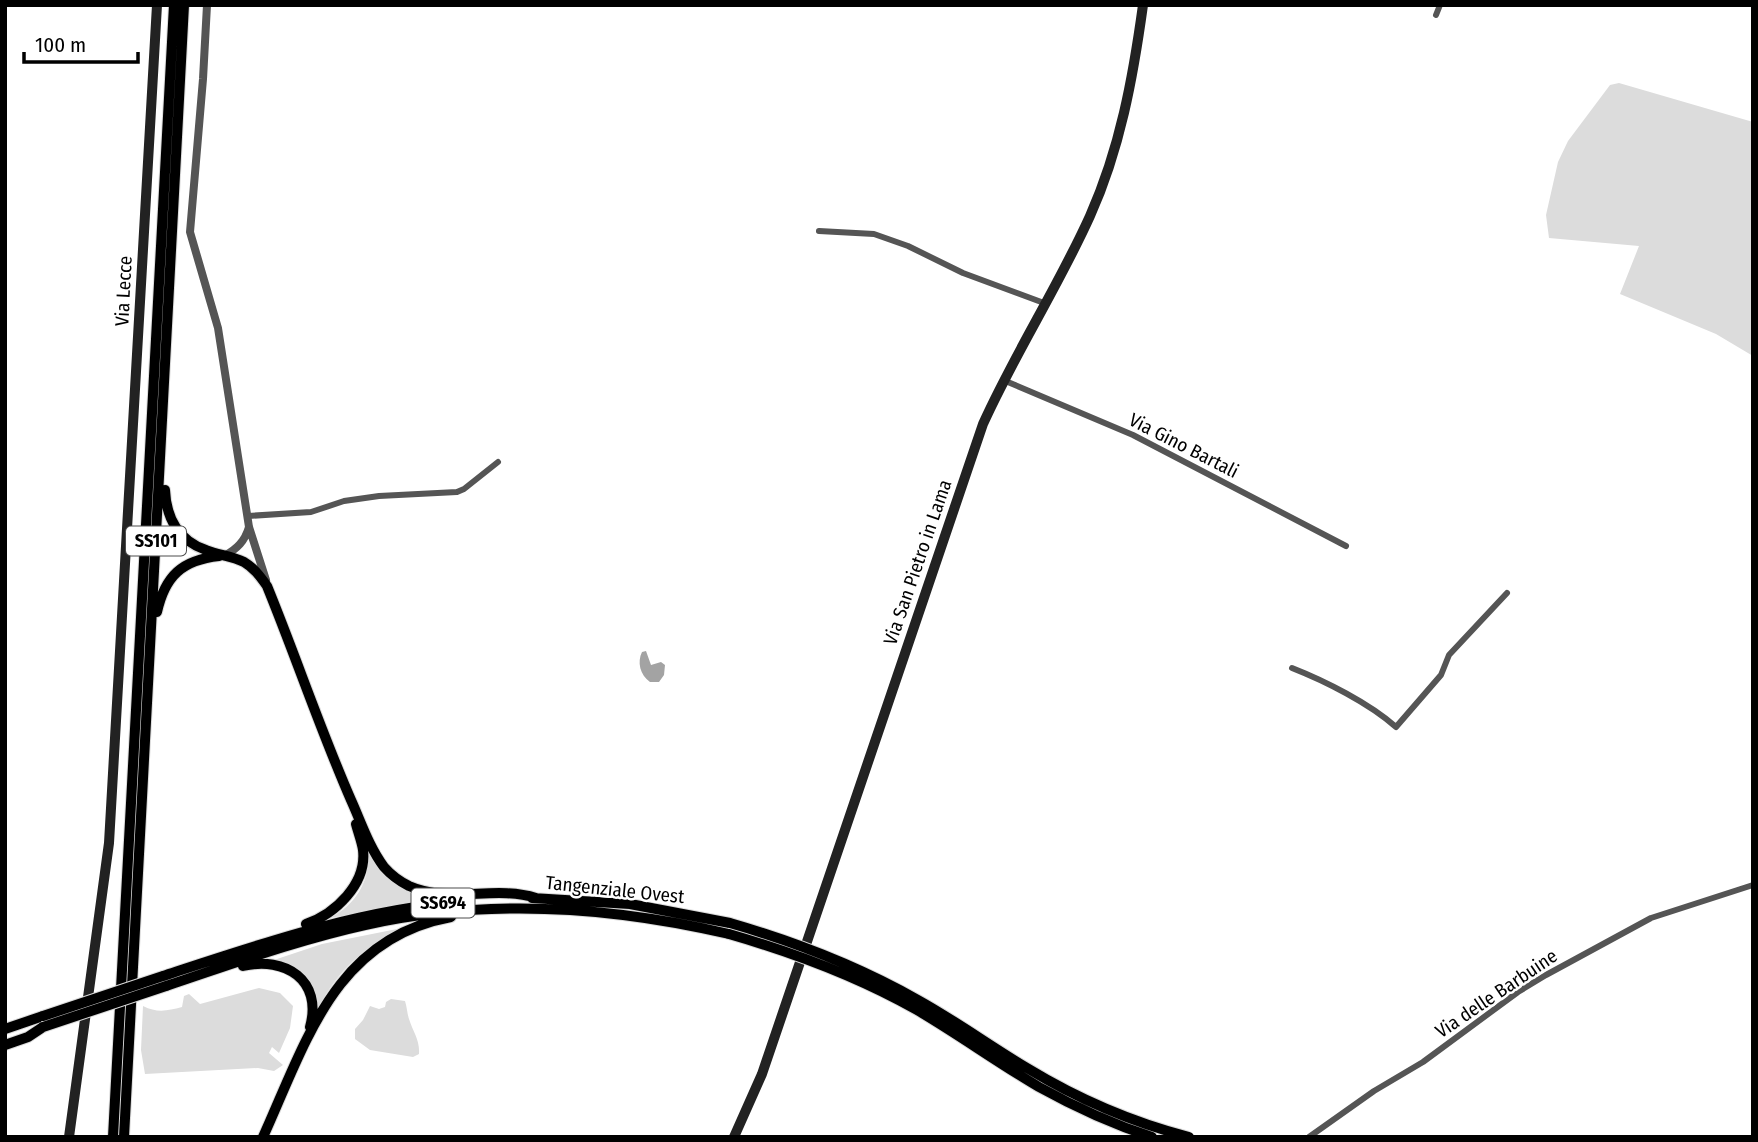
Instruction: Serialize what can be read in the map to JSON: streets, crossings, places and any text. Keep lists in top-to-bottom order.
{
  "streets": {
    "highway": ["SS101", "Tangenziale Ovest", "SS694"],
    "main road": ["Via Lecce", "Via San Pietro in Lama"],
    "street": ["Via Gino Bartali", "Via delle Barbuine"]
  },
  "crossings": [
    ["Via Gino Bartali", "Via San Pietro in Lama"]
  ],
  "scale_bar": "100 m"
}
